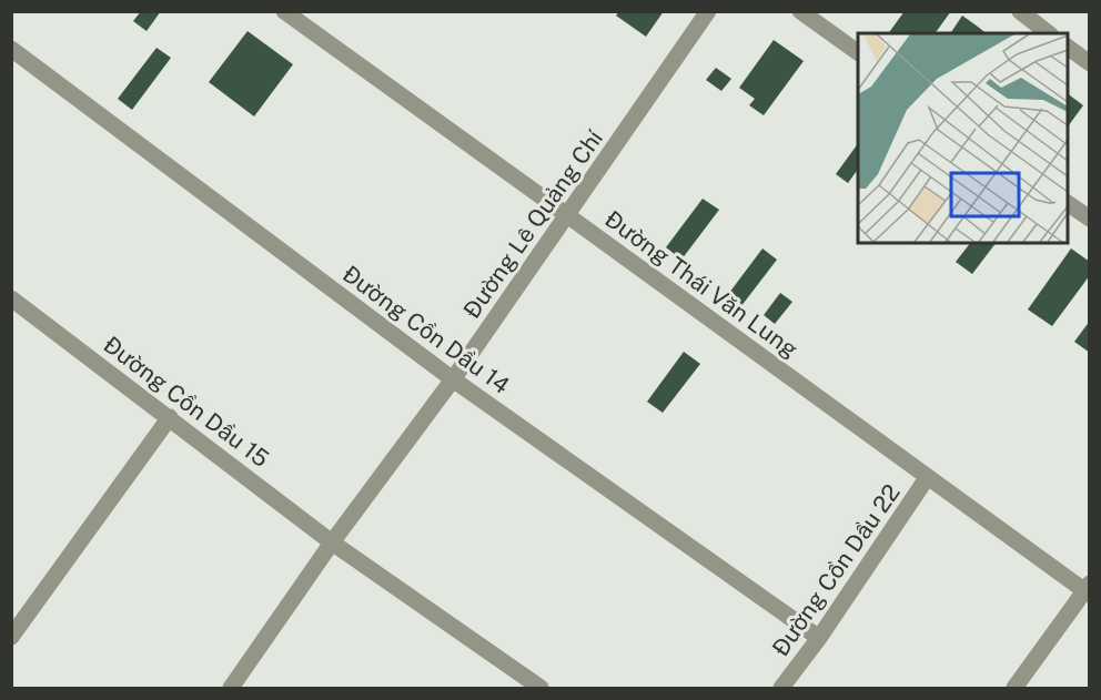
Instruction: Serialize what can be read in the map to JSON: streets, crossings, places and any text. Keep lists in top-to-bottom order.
{
  "streets": {
    "street": [
      "Đường Lê Quảng Chí",
      "Đường Thái Văn Lung",
      "Đường Cồn Dầu 14",
      "Đường Cồn Dầu 15",
      "Đường Cồn Dầu 22"
    ]
  },
  "crossings": [
    ["Đường Lê Quảng Chí", "Đường Thái Văn Lung"],
    ["Đường Lê Quảng Chí", "Đường Cồn Dầu 14"],
    ["Đường Lê Quảng Chí", "Đường Cồn Dầu 15"],
    ["Đường Thái Văn Lung", "Đường Cồn Dầu 22"],
    ["Đường Cồn Dầu 14", "Đường Cồn Dầu 22"]
  ]
}
